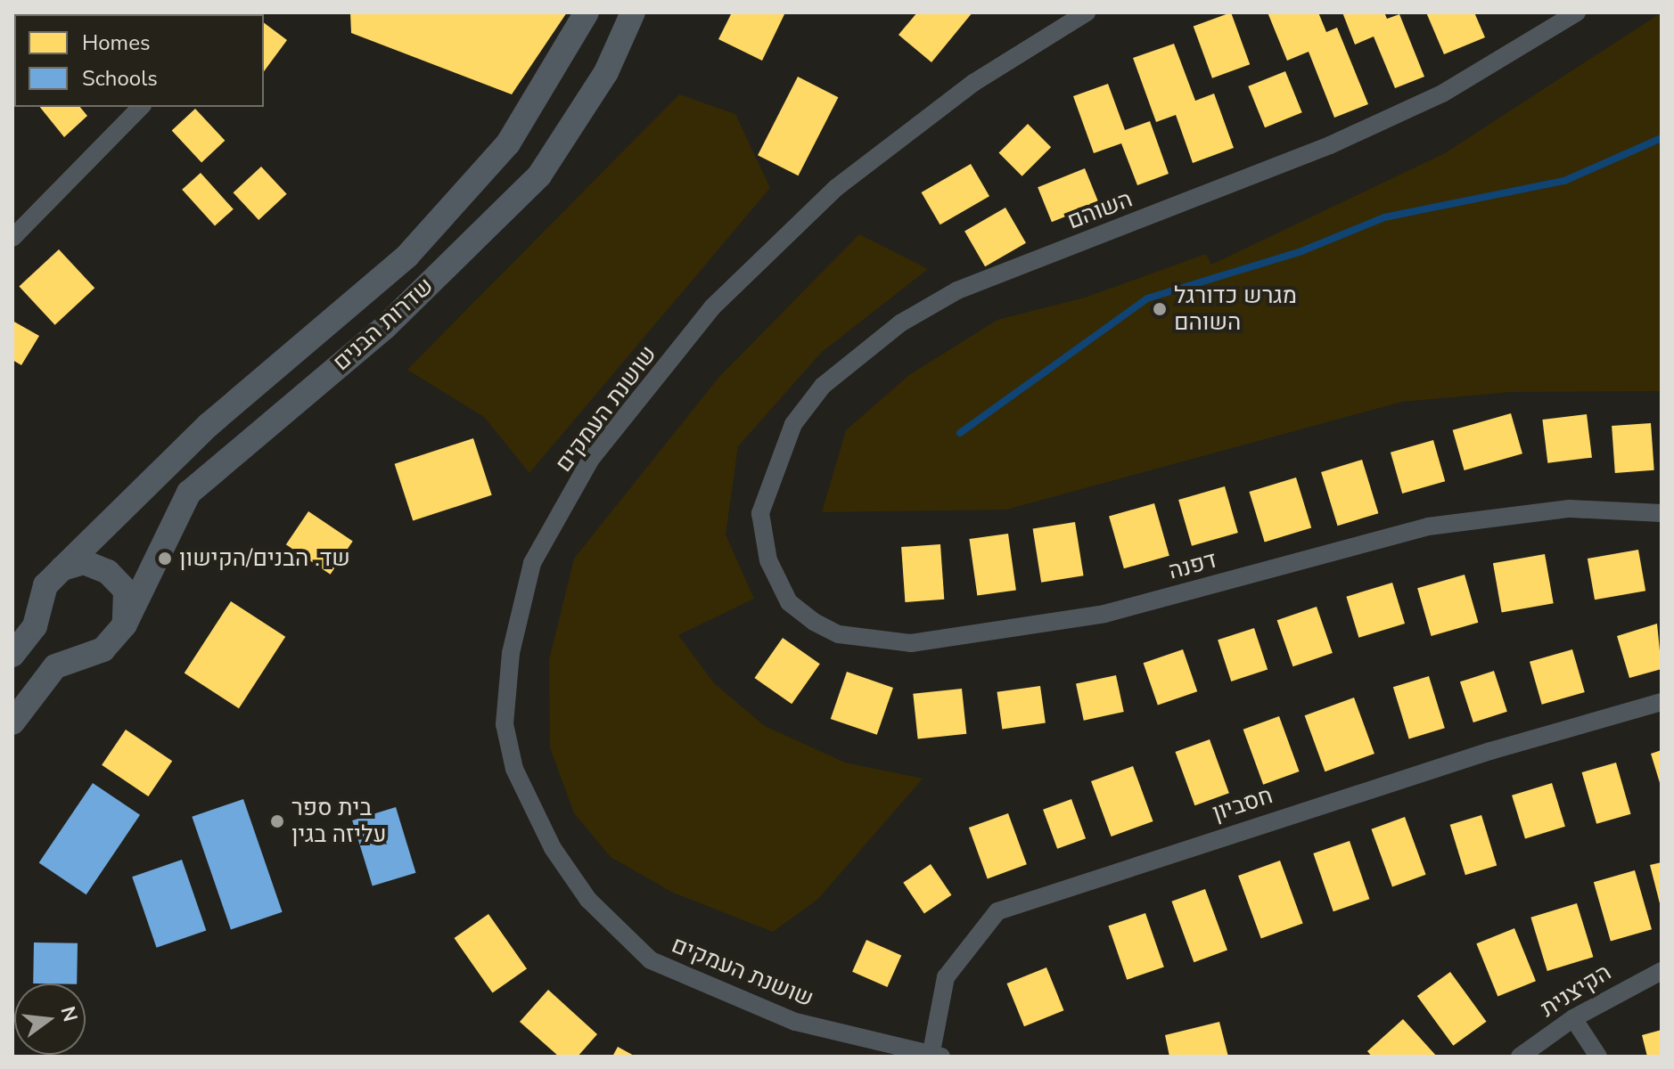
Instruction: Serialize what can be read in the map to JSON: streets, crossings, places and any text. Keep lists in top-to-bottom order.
{
  "streets": {
    "main road": ["שדרות הבנים"],
    "street": [
      "השוהם",
      "שושנת העמקים",
      "דפנה",
      "חסביון",
      "הקיצנית"
    ]
  },
  "crossings": [
    ["השוהם", "דפנה"],
    ["שושנת העמקים", "חסביון"]
  ],
  "places": ["מגרש כדורגל השוהם", "שד. הבנים/הקישון", "בית ספר עליזה בגין"],
  "legend": ["Homes", "Schools"],
  "north": "right"
}
